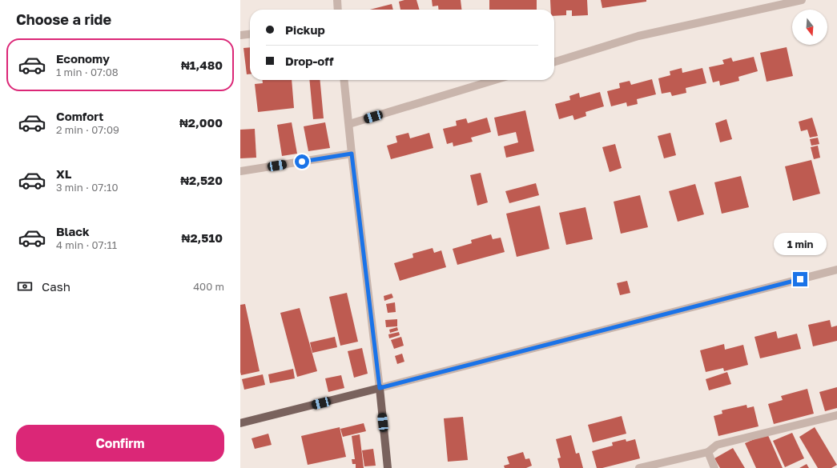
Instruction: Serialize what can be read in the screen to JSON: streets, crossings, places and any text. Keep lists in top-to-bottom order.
{
  "north": "bottom",
  "page": {
    "heading": "Choose a ride",
    "banner": ["Pickup", "Drop-off"],
    "list": [
      {
        "name": "Economy",
        "note": "1 min · 07:08",
        "value": "₦1,480"
      },
      {
        "name": "Comfort",
        "note": "2 min · 07:09",
        "value": "₦2,000"
      },
      {
        "name": "XL",
        "note": "3 min · 07:10",
        "value": "₦2,520"
      },
      {
        "name": "Black",
        "note": "4 min · 07:11",
        "value": "₦2,510"
      }
    ],
    "bubble": "1 min",
    "pay": ["Cash", "400 m"],
    "buttons": "Confirm"
  }
}
